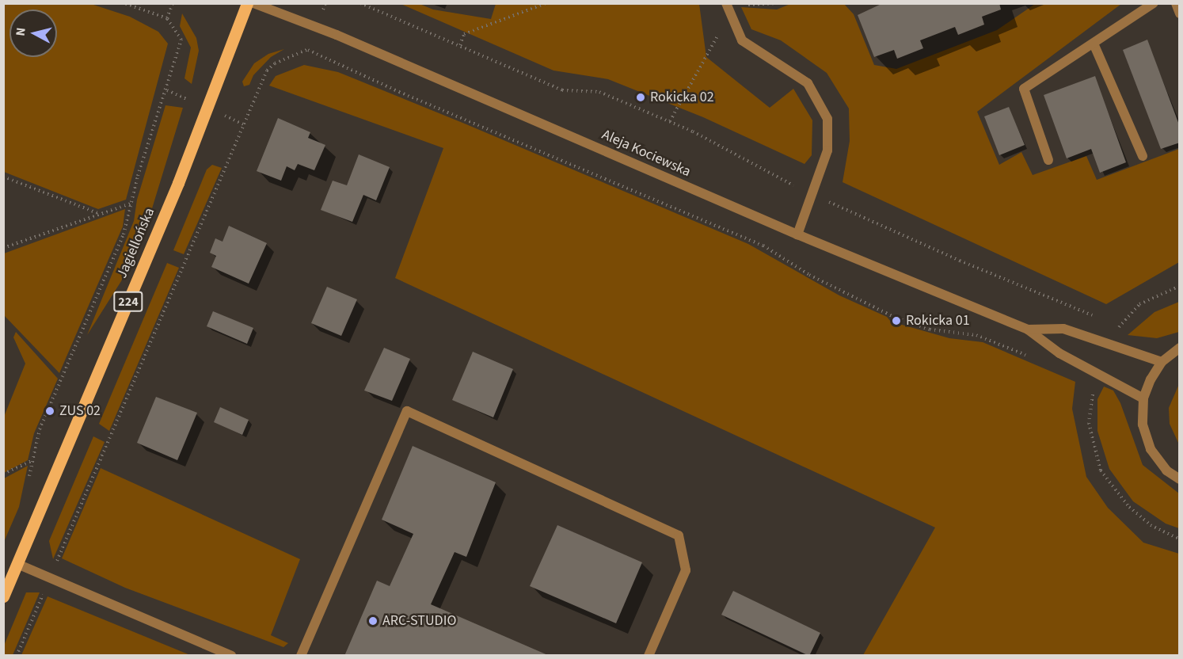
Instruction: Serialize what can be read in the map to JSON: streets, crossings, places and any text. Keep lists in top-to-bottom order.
{
  "streets": {
    "main road": ["Jagiellońska", "224"],
    "street": ["Aleja Kociewska"]
  },
  "places": [
    "Rokicka 02",
    "Rokicka 01",
    "ZUS 02",
    "ARC-STUDIO"
  ],
  "north": "left"
}
